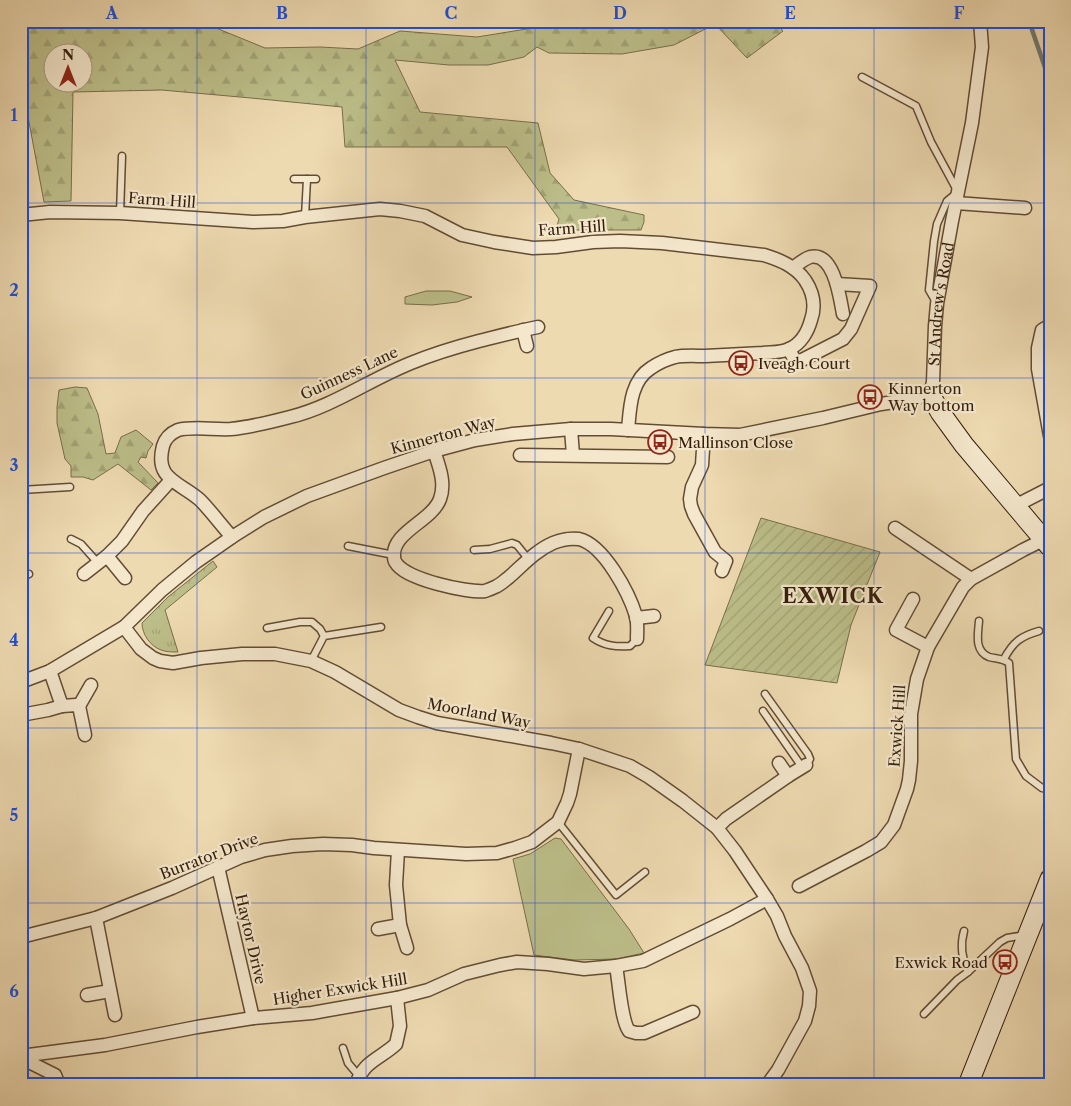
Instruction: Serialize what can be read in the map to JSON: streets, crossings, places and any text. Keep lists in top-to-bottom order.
{
  "streets": {
    "street": [
      "Farm Hill",
      "St Andrew's Road",
      "Guinness Lane",
      "Kinnerton Way",
      "Moorland Way",
      "Exwick Hill",
      "Burrator Drive",
      "Haytor Drive",
      "Higher Exwick Hill"
    ]
  },
  "crossings": [
    ["St Andrew's Road", "Kinnerton Way"],
    ["Kinnerton Way", "Moorland Way"],
    ["Moorland Way", "Burrator Drive"],
    ["Moorland Way", "Higher Exwick Hill"],
    ["Burrator Drive", "Haytor Drive"],
    ["Haytor Drive", "Higher Exwick Hill"]
  ],
  "districts": ["EXWICK"],
  "places": {
    "bus stop": [
      "Iveagh Court",
      "Kinnerton Way bottom",
      "Mallinson Close",
      "Exwick Road"
    ]
  },
  "north": "top",
  "grid": {
    "columns": [
      "A",
      "B",
      "C",
      "D",
      "E",
      "F"
    ],
    "rows": [
      "1",
      "2",
      "3",
      "4",
      "5",
      "6"
    ]
  }
}
